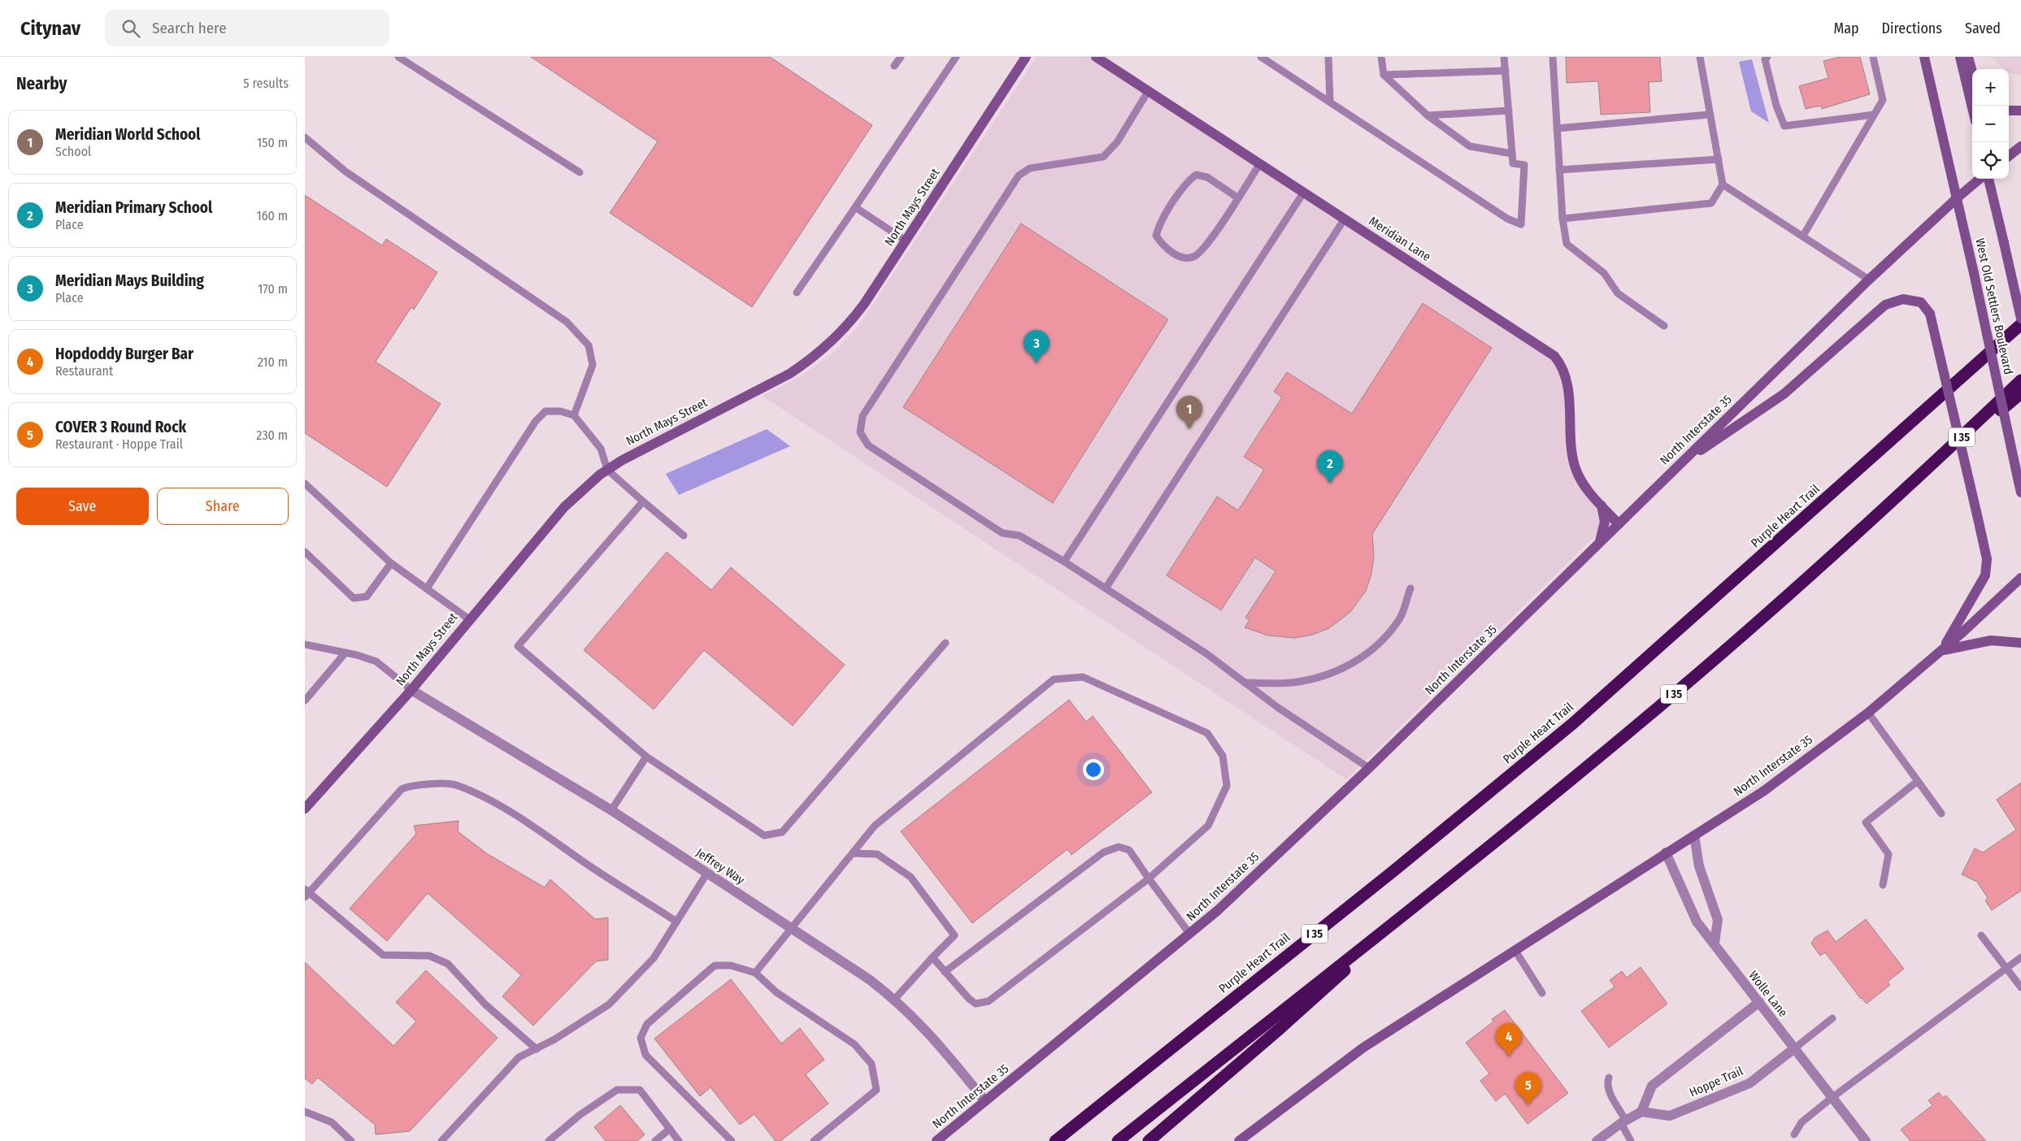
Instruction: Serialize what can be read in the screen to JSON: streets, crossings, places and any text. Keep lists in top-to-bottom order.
{
  "streets": {
    "highway": ["I 35", "Purple Heart Trail"],
    "main road": [
      "North Mays Street",
      "Meridian Lane",
      "West Old Settlers Boulevard",
      "North Interstate 35"
    ],
    "street": ["Jeffrey Way", "Wolle Lane", "Hoppe Trail"]
  },
  "crossings": [
    ["North Mays Street", "Jeffrey Way"],
    ["Meridian Lane", "North Interstate 35"],
    ["West Old Settlers Boulevard", "North Interstate 35"],
    ["North Interstate 35", "Jeffrey Way"],
    ["North Interstate 35", "Wolle Lane"],
    ["Wolle Lane", "Hoppe Trail"]
  ],
  "page": {
    "header": "Citynav",
    "search": "Search here",
    "nav": ["Map", "Directions", "Saved"],
    "heading": ["Nearby", "5 results"],
    "map_buttons": ["+", "−"],
    "list": [
      {
        "mark": "1",
        "name": "Meridian World School",
        "note": "School",
        "value": "150 m"
      },
      {
        "mark": "2",
        "name": "Meridian Primary School",
        "note": "Place",
        "value": "160 m"
      },
      {
        "mark": "3",
        "name": "Meridian Mays Building",
        "note": "Place",
        "value": "170 m"
      },
      {
        "mark": "4",
        "name": "Hopdoddy Burger Bar",
        "note": "Restaurant",
        "value": "210 m"
      },
      {
        "mark": "5",
        "name": "COVER 3 Round Rock",
        "note": "Restaurant · Hoppe Trail",
        "value": "230 m"
      }
    ],
    "pins": [
      "3",
      "1",
      "2",
      "4",
      "5"
    ],
    "buttons": ["Save", "Share"]
  }
}
